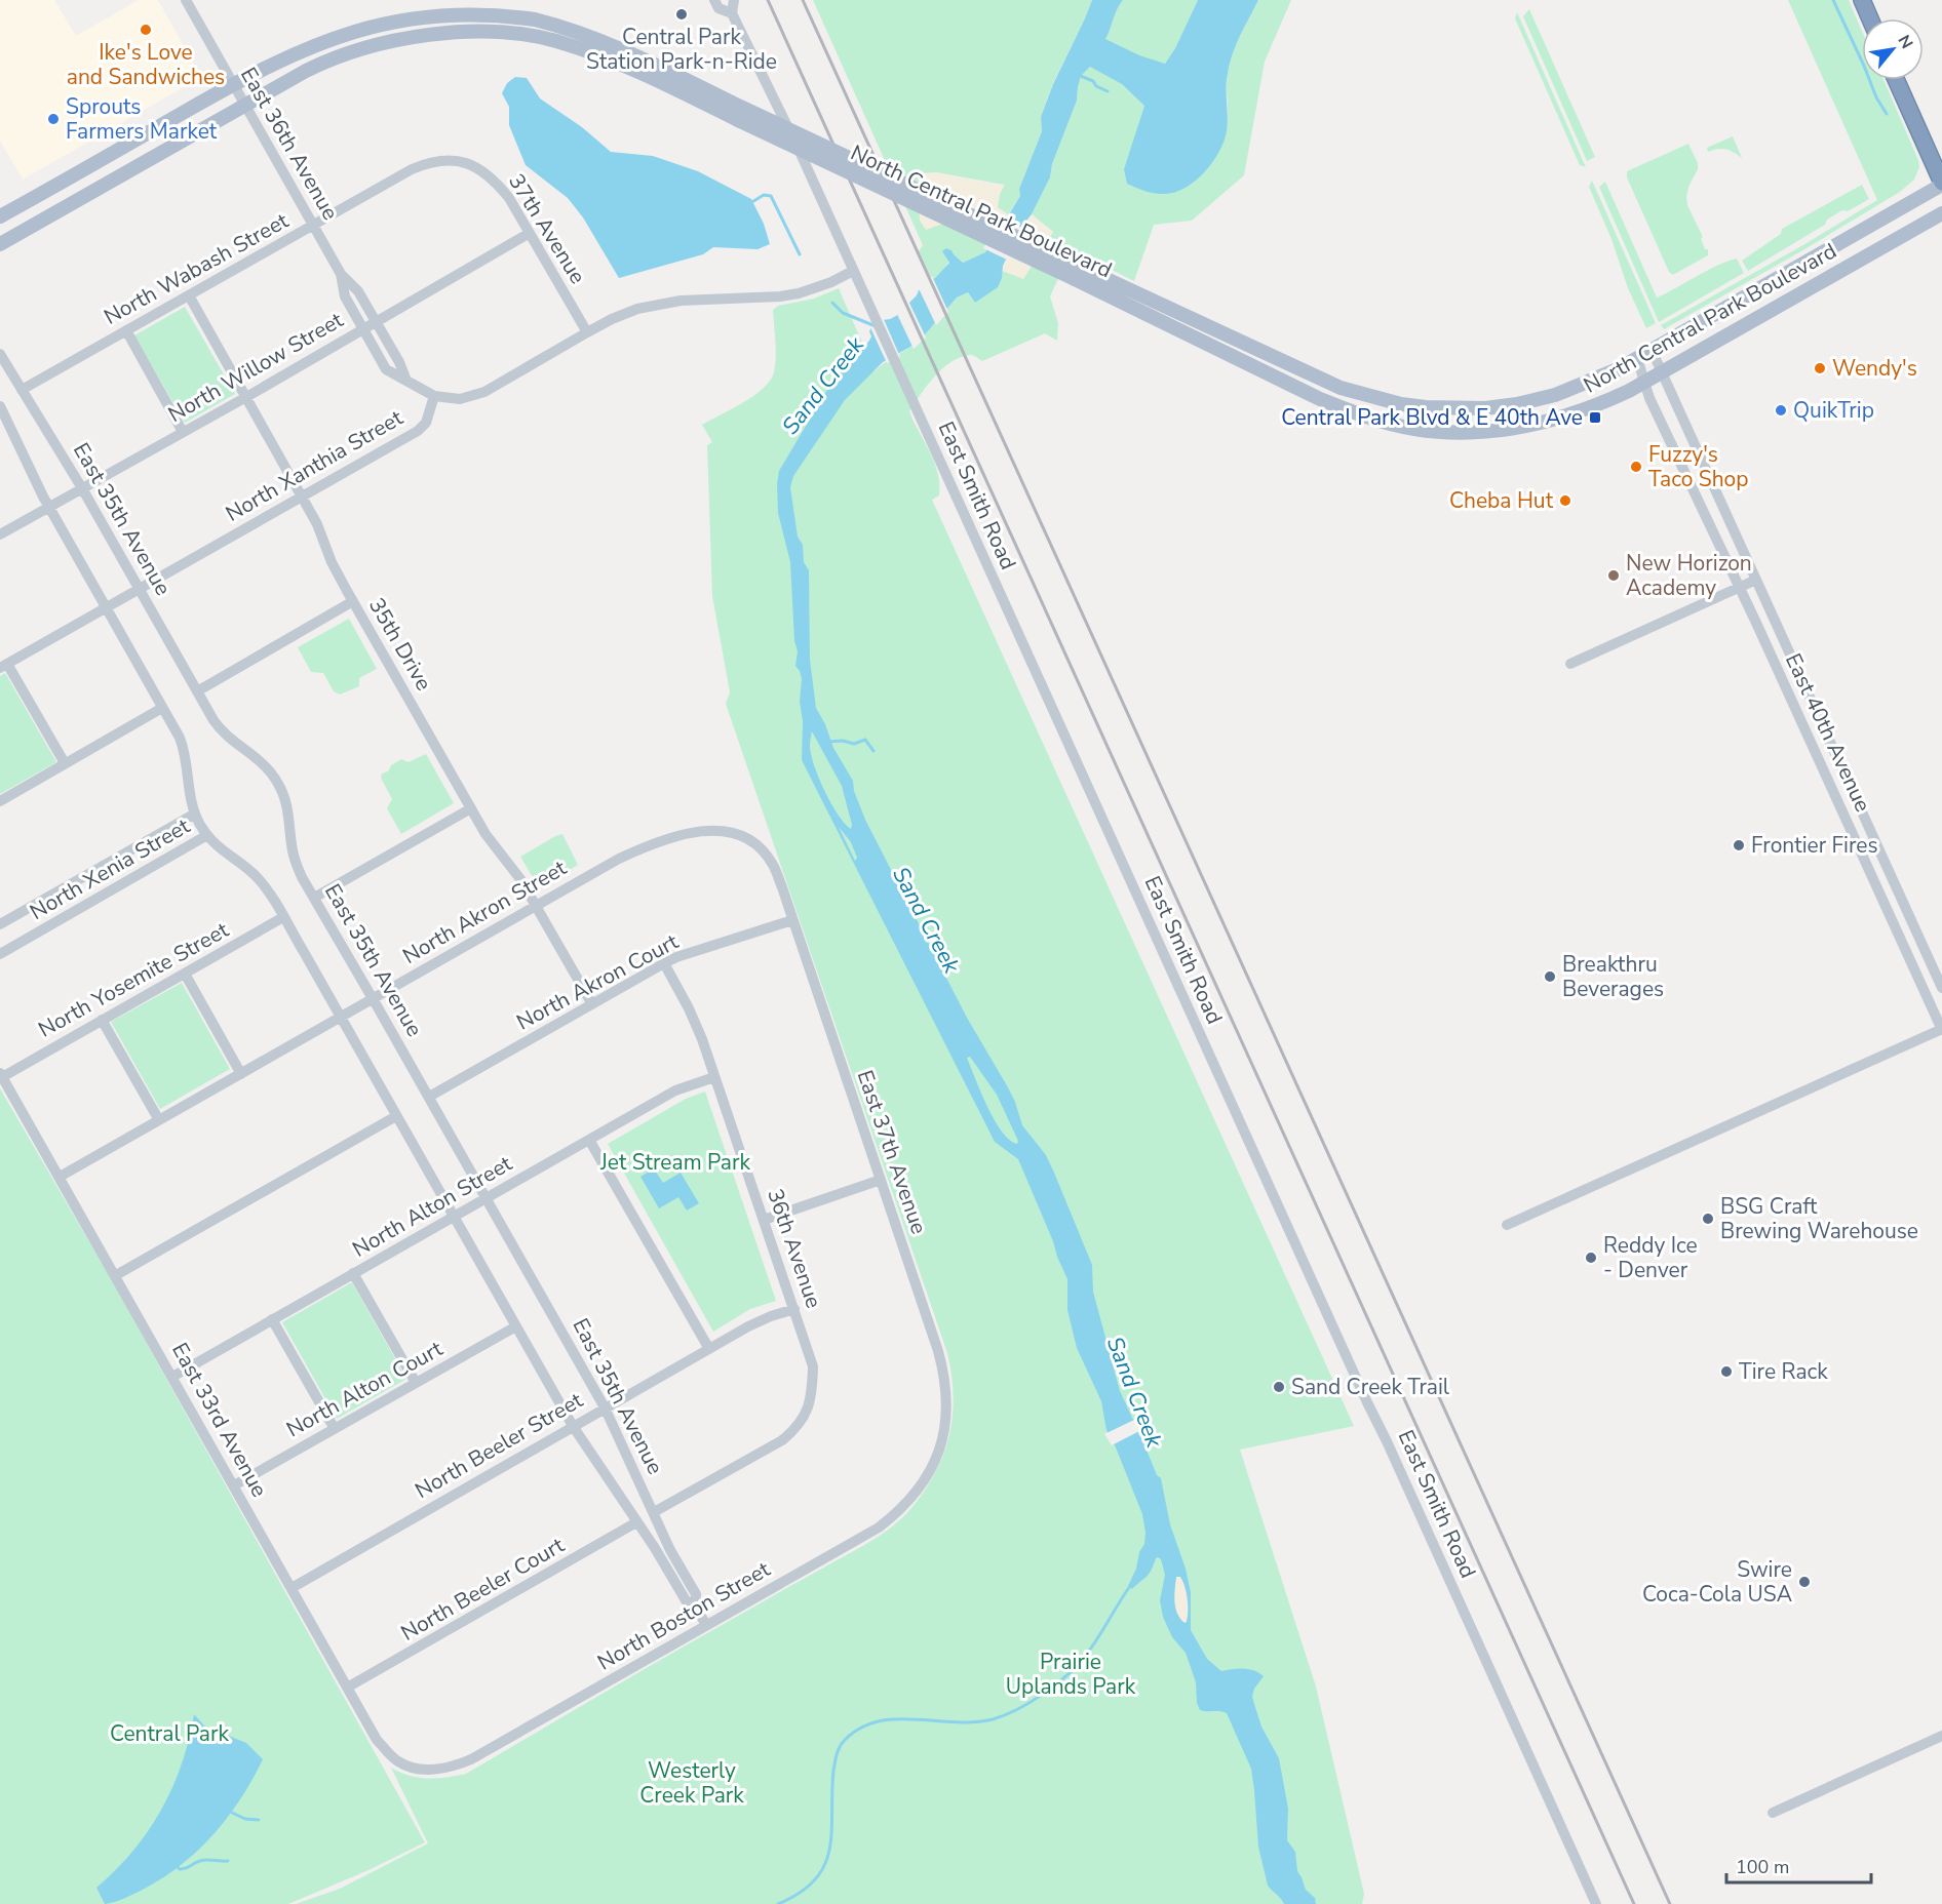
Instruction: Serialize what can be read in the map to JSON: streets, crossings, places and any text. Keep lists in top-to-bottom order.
{
  "streets": {
    "main road": ["North Central Park Boulevard"],
    "street": [
      "East 36th Avenue",
      "37th Avenue",
      "North Wabash Street",
      "North Willow Street",
      "North Xanthia Street",
      "East Smith Road",
      "East 35th Avenue",
      "35th Drive",
      "East 40th Avenue",
      "North Xenia Street",
      "North Akron Street",
      "North Yosemite Street",
      "North Akron Court",
      "East 37th Avenue",
      "North Alton Street",
      "36th Avenue",
      "North Alton Court",
      "East 33rd Avenue",
      "North Beeler Street",
      "North Beeler Court",
      "North Boston Street"
    ]
  },
  "crossings": [
    ["East 36th Avenue", "North Central Park Boulevard"],
    ["East 36th Avenue", "North Wabash Street"],
    ["East 36th Avenue", "North Willow Street"],
    ["East 36th Avenue", "North Xanthia Street"],
    ["North Central Park Boulevard", "East 40th Avenue"],
    ["37th Avenue", "North Wabash Street"],
    ["37th Avenue", "North Willow Street"],
    ["North Wabash Street", "East 35th Avenue"],
    ["North Wabash Street", "35th Drive"],
    ["North Willow Street", "East 35th Avenue"],
    ["North Willow Street", "35th Drive"],
    ["North Xanthia Street", "East 35th Avenue"],
    ["North Xanthia Street", "35th Drive"],
    ["East 35th Avenue", "North Xenia Street"],
    ["East 35th Avenue", "North Akron Street"],
    ["East 35th Avenue", "North Yosemite Street"],
    ["East 35th Avenue", "North Akron Court"],
    ["East 35th Avenue", "North Alton Street"],
    ["East 35th Avenue", "36th Avenue"],
    ["East 35th Avenue", "North Alton Court"],
    ["East 35th Avenue", "North Beeler Street"],
    ["East 35th Avenue", "North Beeler Court"],
    ["East 35th Avenue", "North Boston Street"],
    ["35th Drive", "North Akron Street"],
    ["35th Drive", "North Akron Court"],
    ["North Akron Street", "East 37th Avenue"],
    ["North Akron Street", "East 33rd Avenue"],
    ["North Yosemite Street", "East 33rd Avenue"],
    ["North Akron Court", "East 37th Avenue"],
    ["North Akron Court", "36th Avenue"],
    ["East 37th Avenue", "North Boston Street"],
    ["North Alton Street", "36th Avenue"],
    ["North Alton Street", "East 33rd Avenue"],
    ["36th Avenue", "North Beeler Street"],
    ["North Alton Court", "East 33rd Avenue"],
    ["East 33rd Avenue", "North Beeler Street"],
    ["East 33rd Avenue", "North Beeler Court"],
    ["East 33rd Avenue", "North Boston Street"]
  ],
  "water": ["Sand Creek"],
  "parks": [
    "Jet Stream Park",
    "Prairie Uplands Park",
    "Central Park",
    "Westerly Creek Park"
  ],
  "places": {
    "other": [
      "Central Park Station Park-n-Ride",
      "Ike's Love and Sandwiches",
      "Sprouts Farmers Market",
      "Wendy's",
      "QuikTrip",
      "Fuzzy's Taco Shop",
      "Cheba Hut",
      "New Horizon Academy",
      "Frontier Fires",
      "Breakthru Beverages",
      "BSG Craft Brewing Warehouse",
      "Reddy Ice - Denver",
      "Tire Rack",
      "Sand Creek Trail",
      "Swire Coca-Cola USA"
    ],
    "transit": ["Central Park Blvd & E 40th Ave"]
  },
  "scale_bar": "100 m",
  "north": "top right"
}
